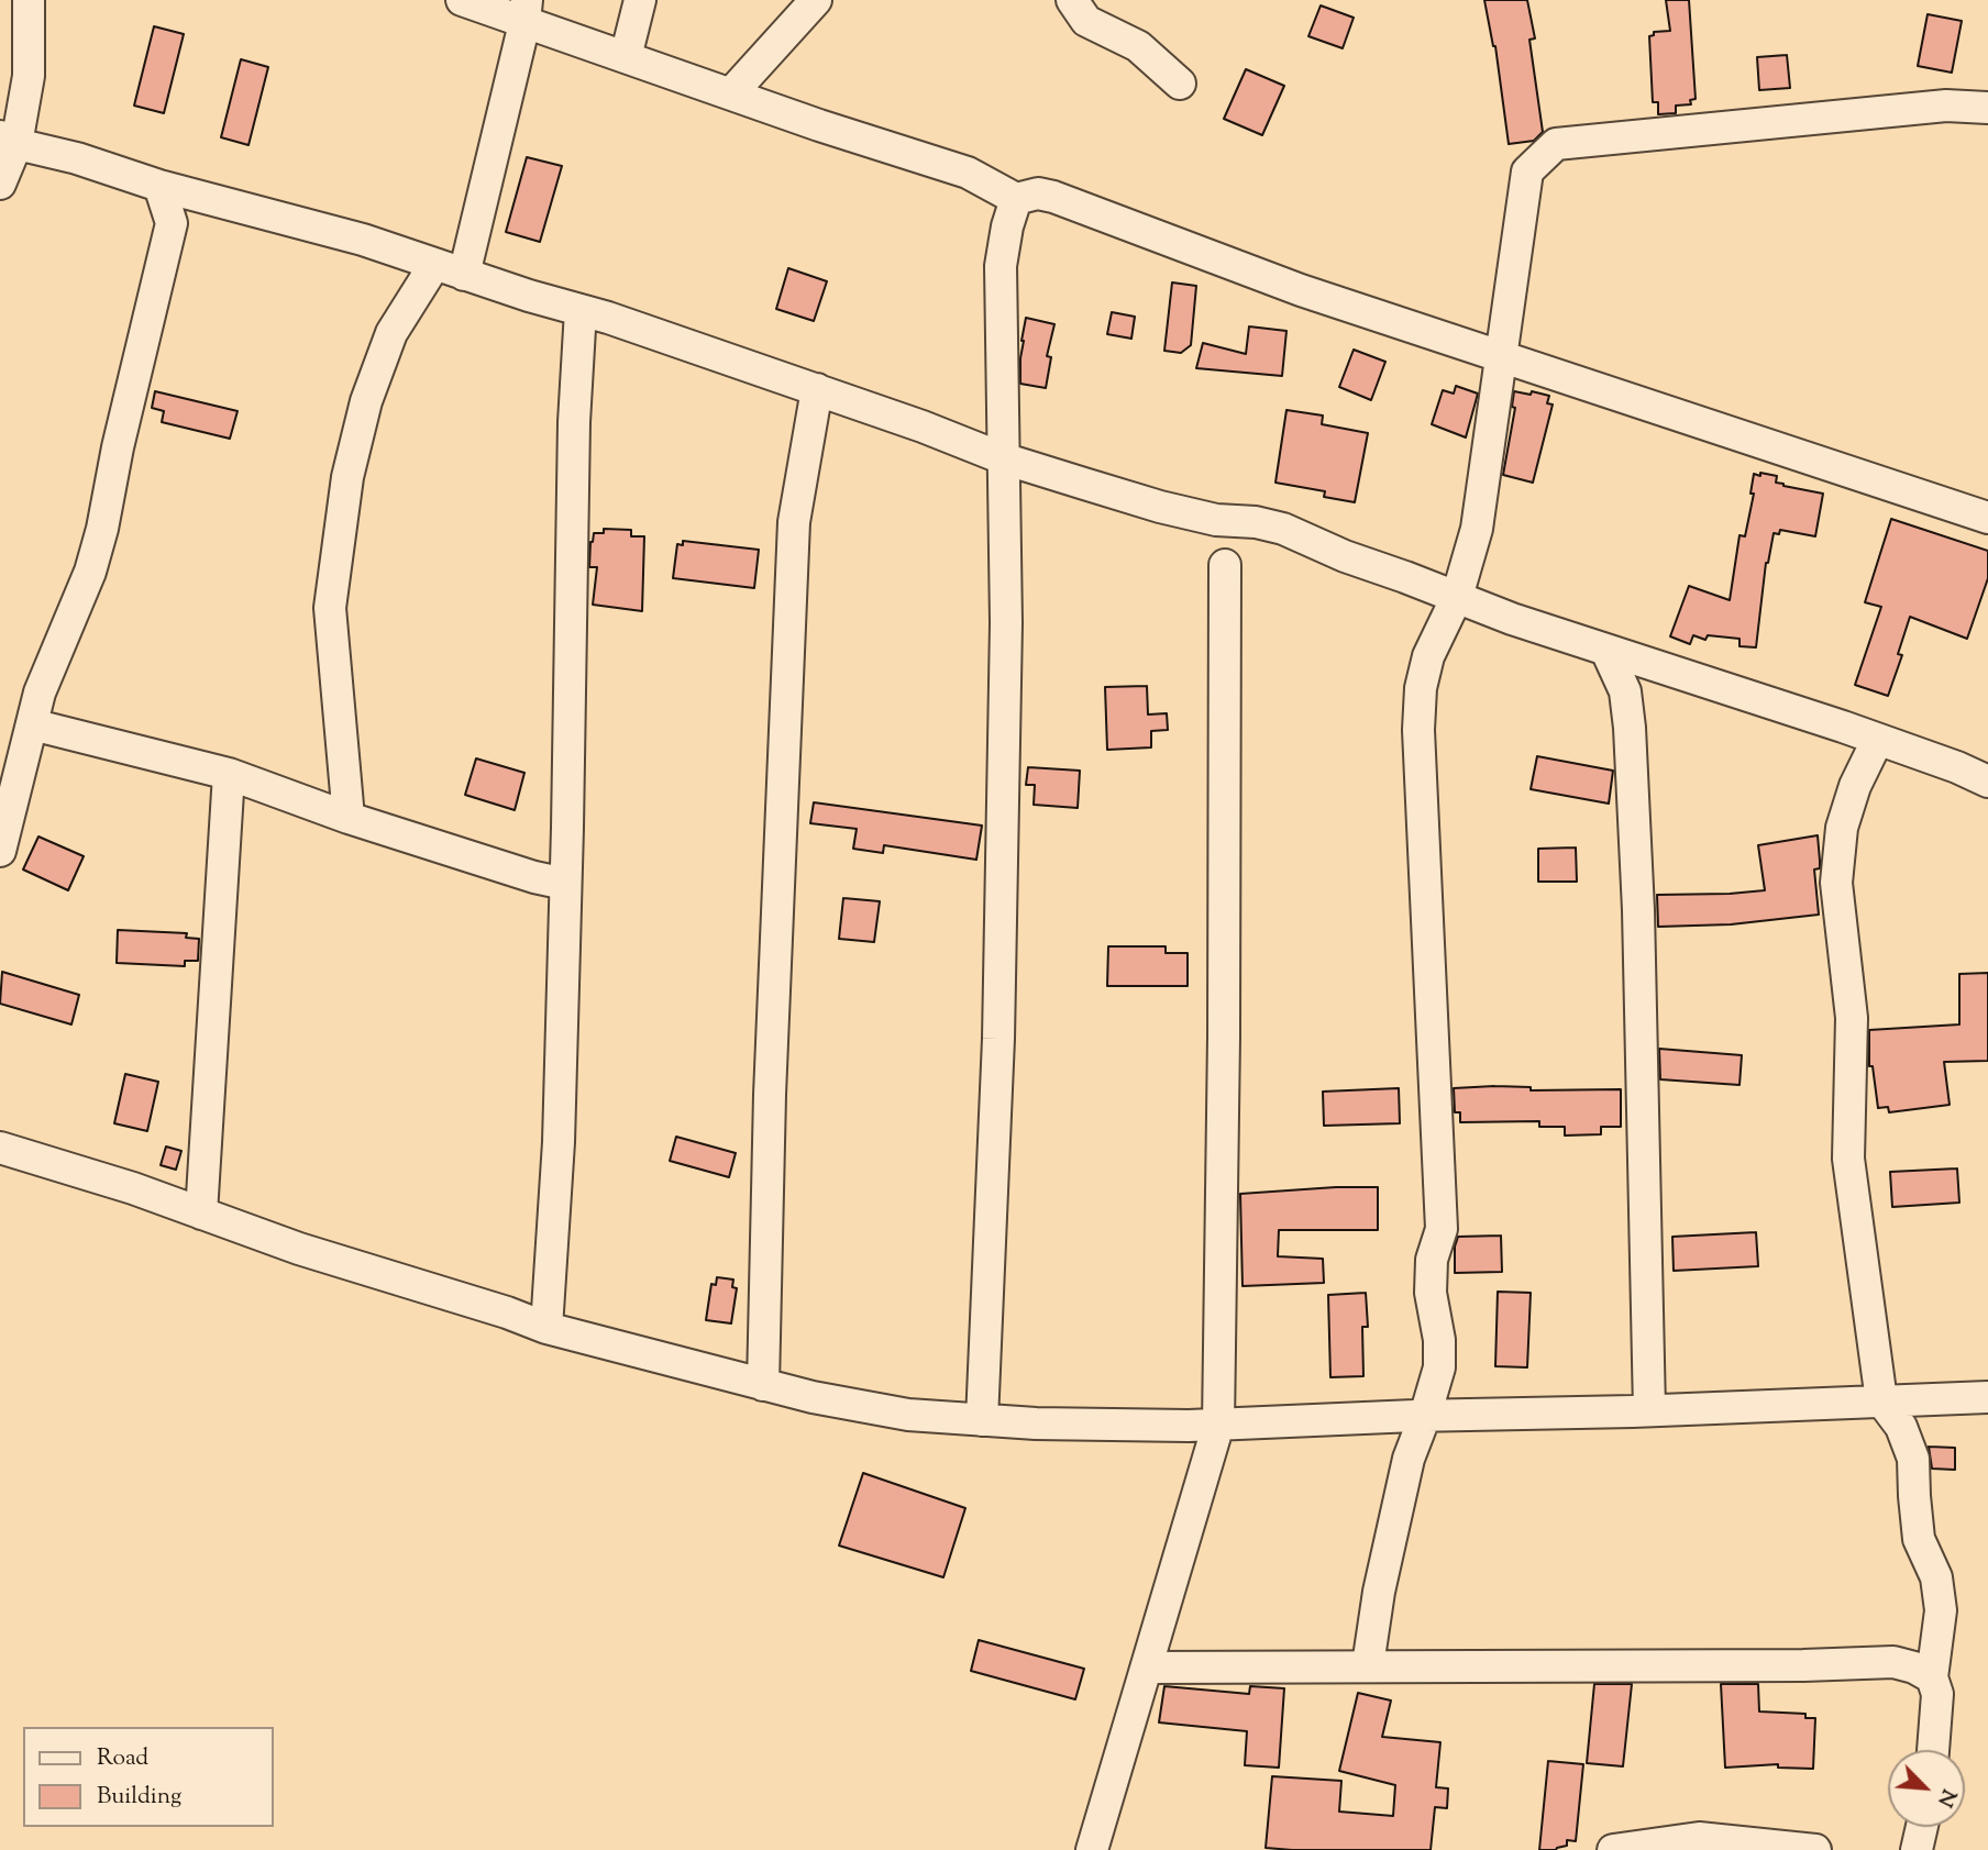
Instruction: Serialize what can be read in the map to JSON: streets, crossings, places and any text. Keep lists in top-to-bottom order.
{
  "legend": ["Road", "Building"],
  "north": "bottom right"
}
